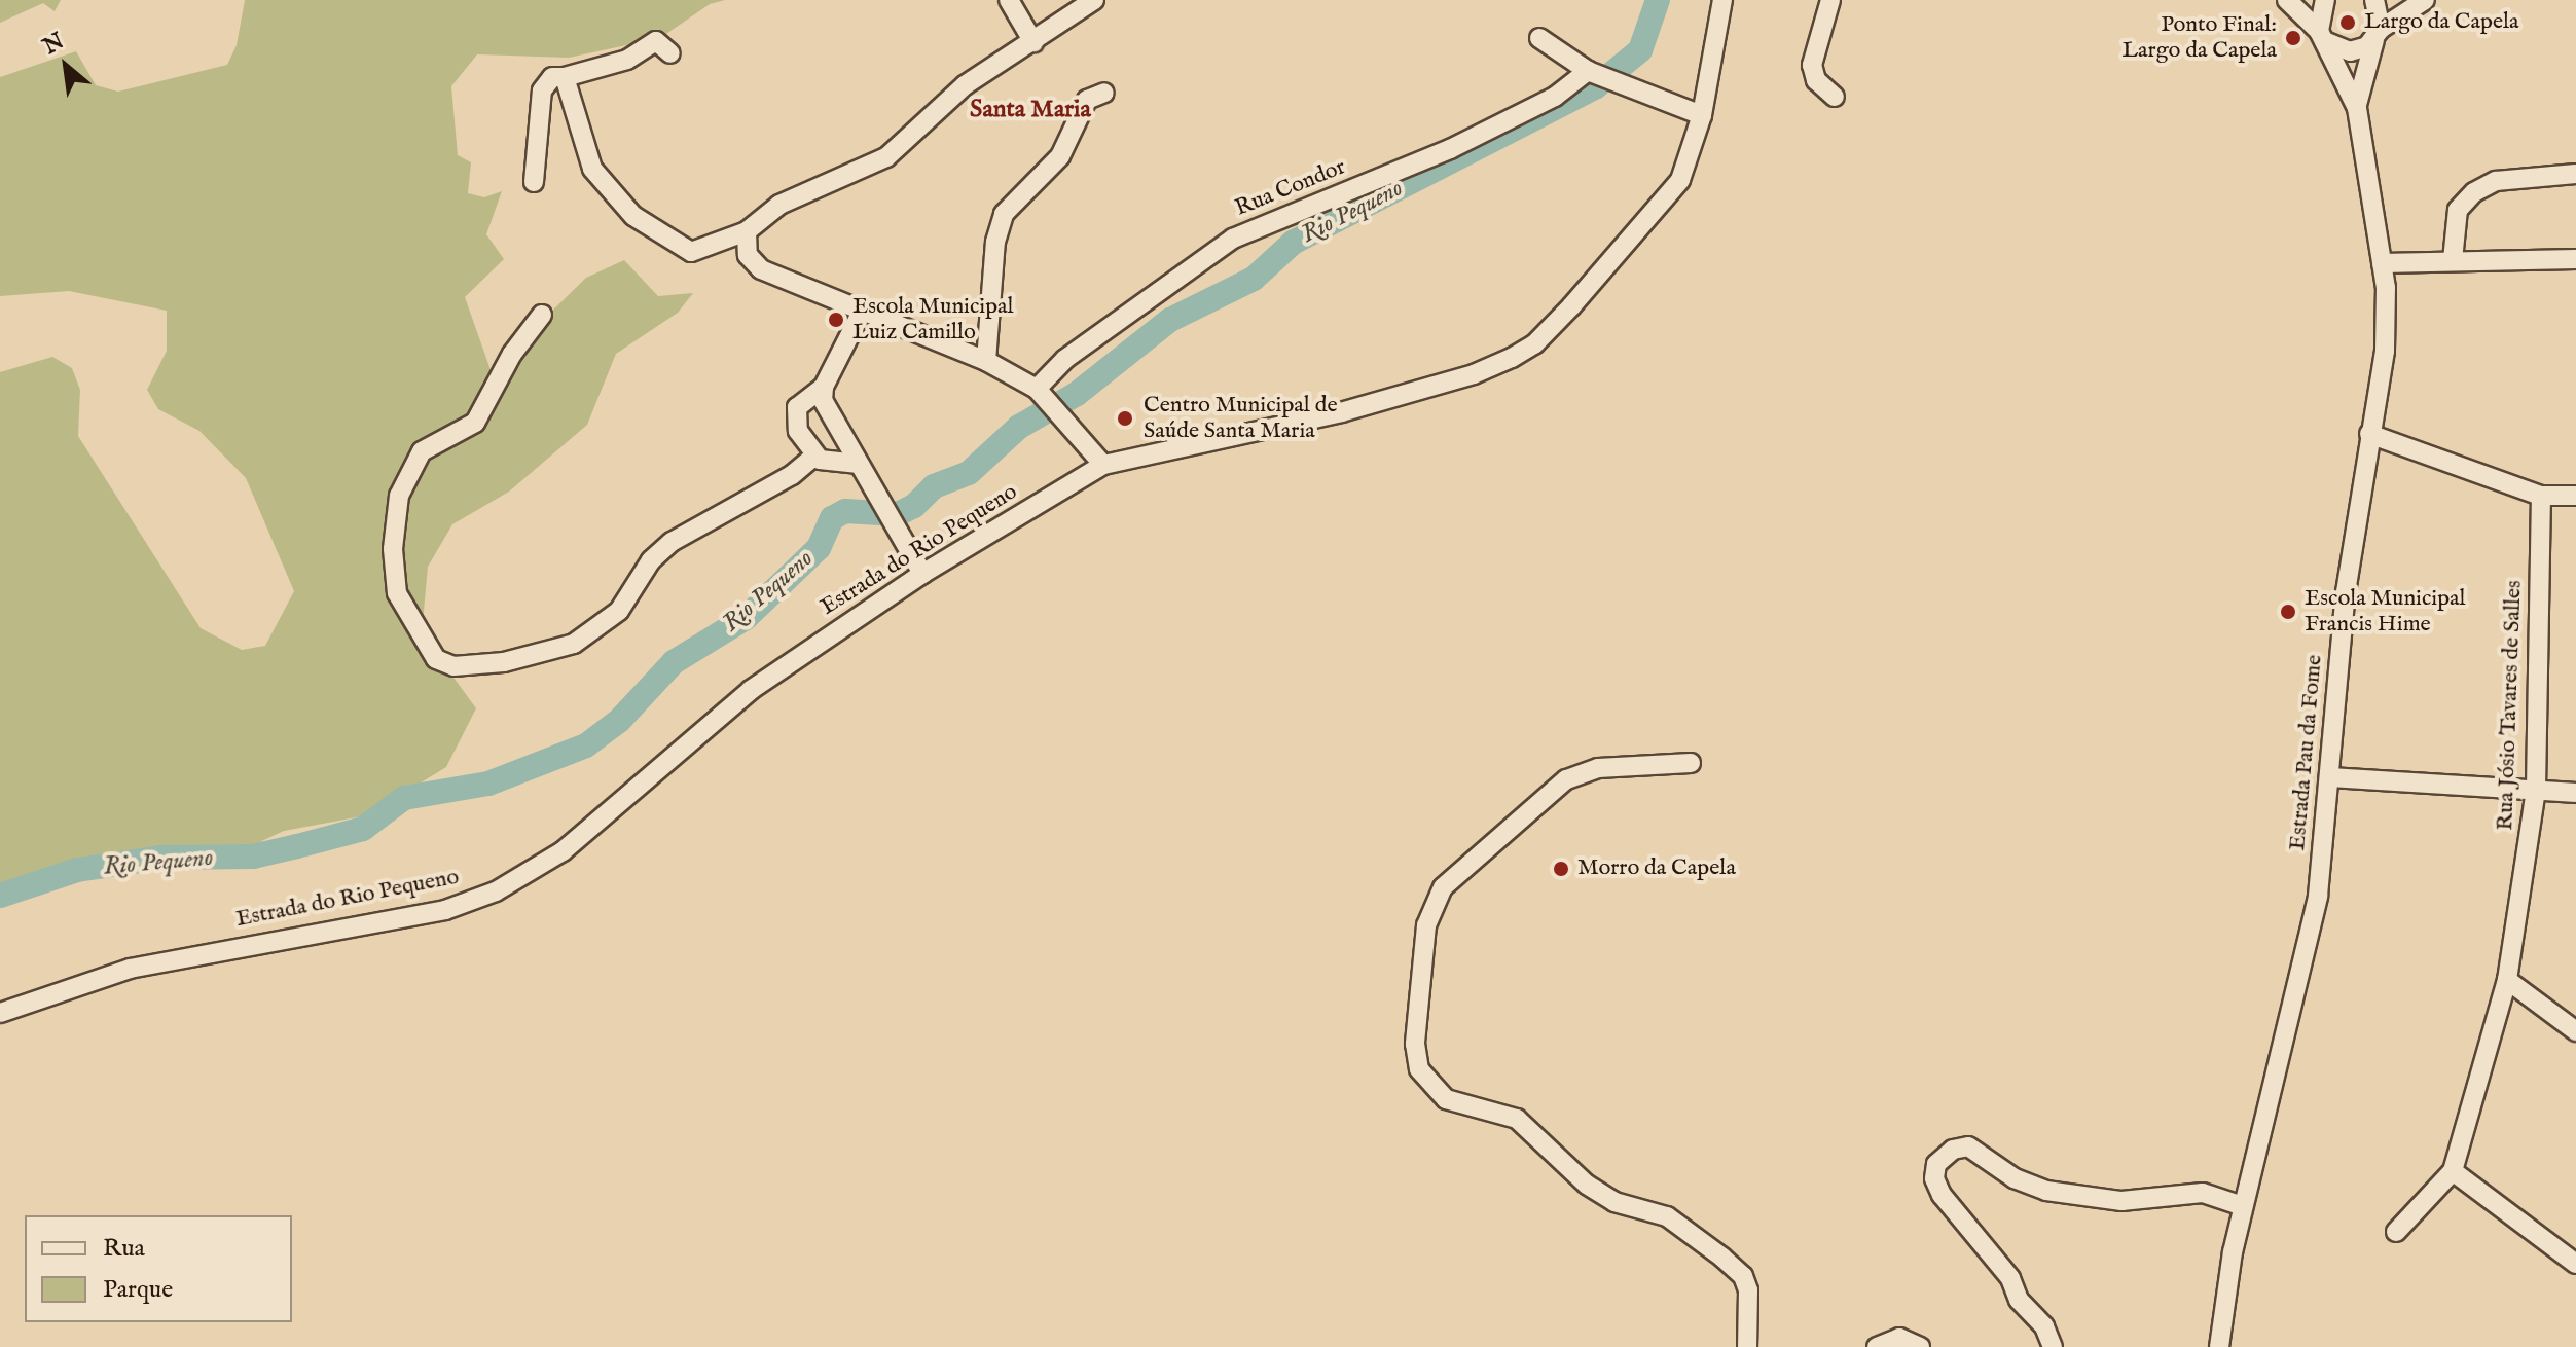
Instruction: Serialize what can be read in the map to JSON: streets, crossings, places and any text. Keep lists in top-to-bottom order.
{
  "streets": {
    "street": [
      "Rua Condor",
      "Estrada do Rio Pequeno",
      "Rua Jósio Tavares de Salles",
      "Estrada Pau da Fome"
    ]
  },
  "districts": ["Santa Maria"],
  "water": ["Rio Pequeno"],
  "places": [
    "Largo da Capela",
    "Ponto Final: Largo da Capela",
    "Escola Municipal Luiz Camillo",
    "Centro Municipal de Saúde Santa Maria",
    "Escola Municipal Francis Hime",
    "Morro da Capela"
  ],
  "legend": ["Rua", "Parque"],
  "north": "top left"
}
